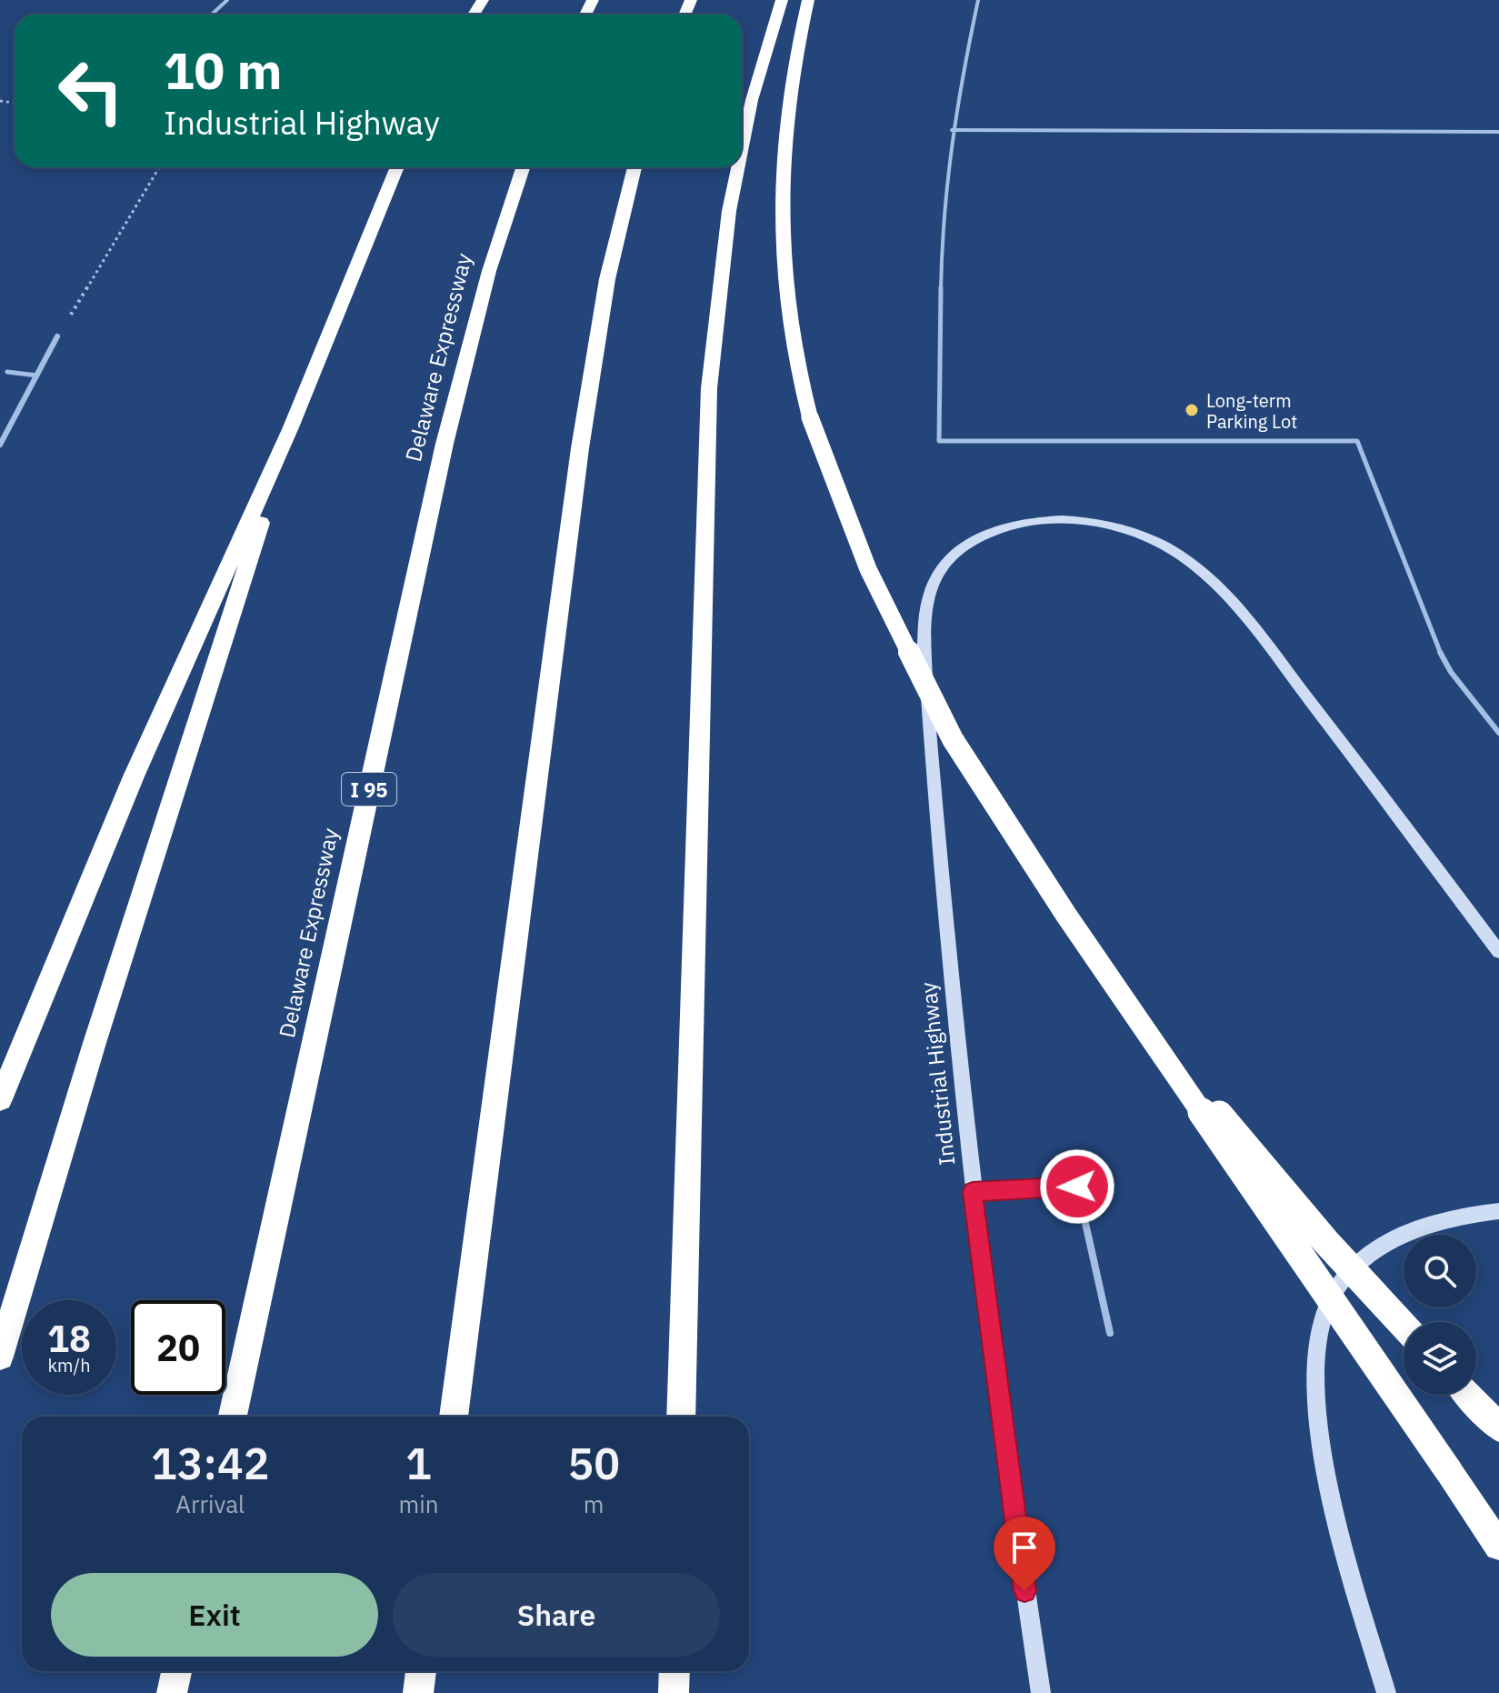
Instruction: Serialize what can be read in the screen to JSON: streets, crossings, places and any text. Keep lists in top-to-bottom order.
{
  "streets": {
    "highway": ["Delaware Expressway", "I 95"],
    "street": ["Industrial Highway"]
  },
  "places": ["Long-term Parking Lot"],
  "page": {
    "turn": ["10 m", "Industrial Highway"],
    "speed": "18 km/h",
    "limit": "20",
    "eta": [
      "13:42",
      "Arrival",
      "1",
      "min",
      "50",
      "m"
    ],
    "buttons": ["Exit", "Share"]
  }
}
